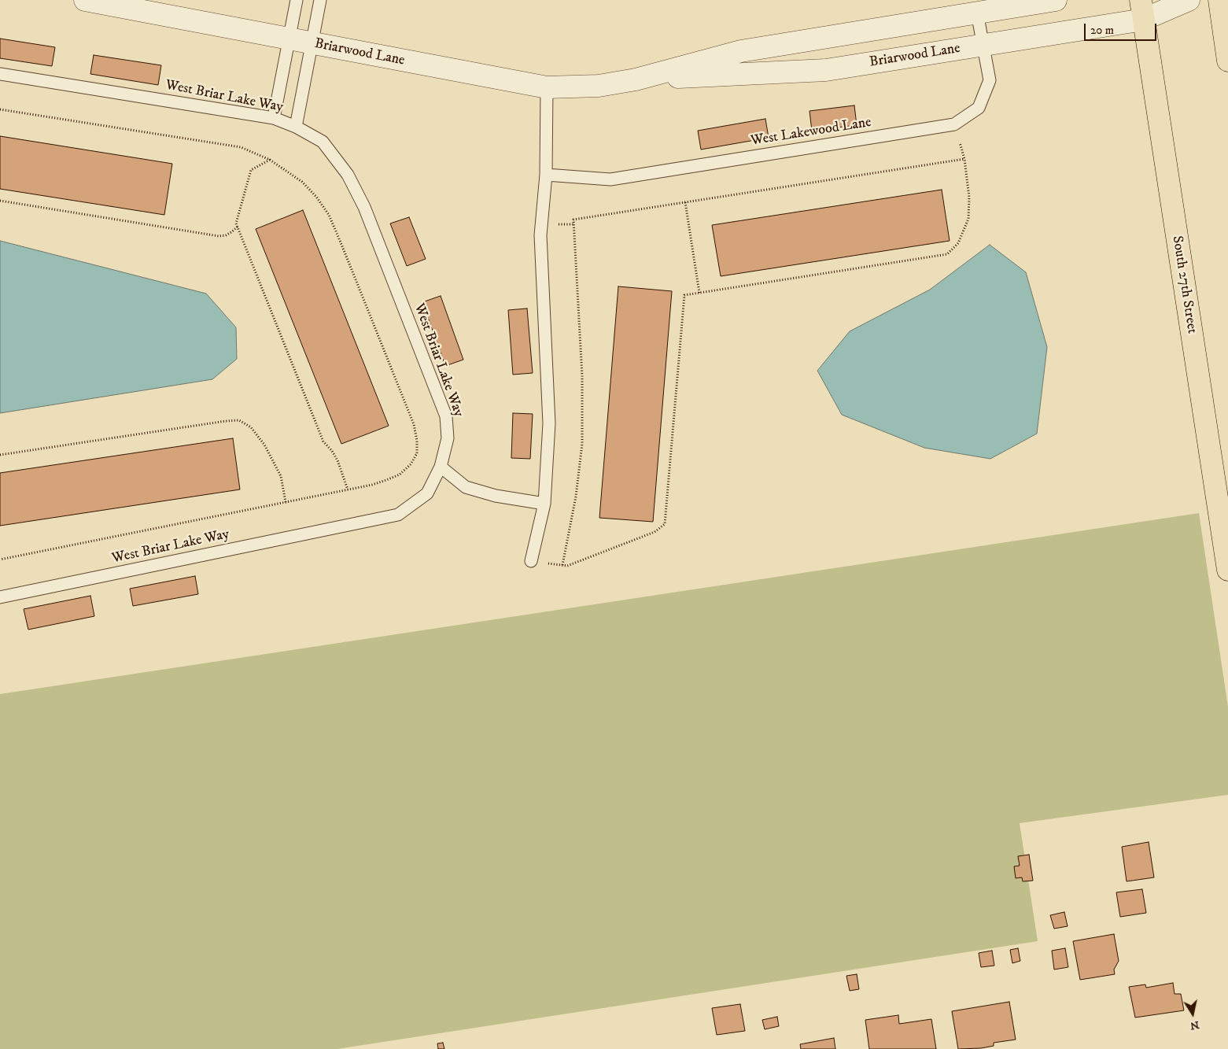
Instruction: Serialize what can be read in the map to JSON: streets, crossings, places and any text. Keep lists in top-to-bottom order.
{
  "streets": {
    "main road": ["South 27th Street"],
    "street": ["Briarwood Lane"],
    "lane": ["West Briar Lake Way", "West Lakewood Lane"]
  },
  "crossings": [
    ["Briarwood Lane", "West Lakewood Lane"],
    ["Briarwood Lane", "South 27th Street"]
  ],
  "scale_bar": "20 m",
  "north": "bottom"
}
